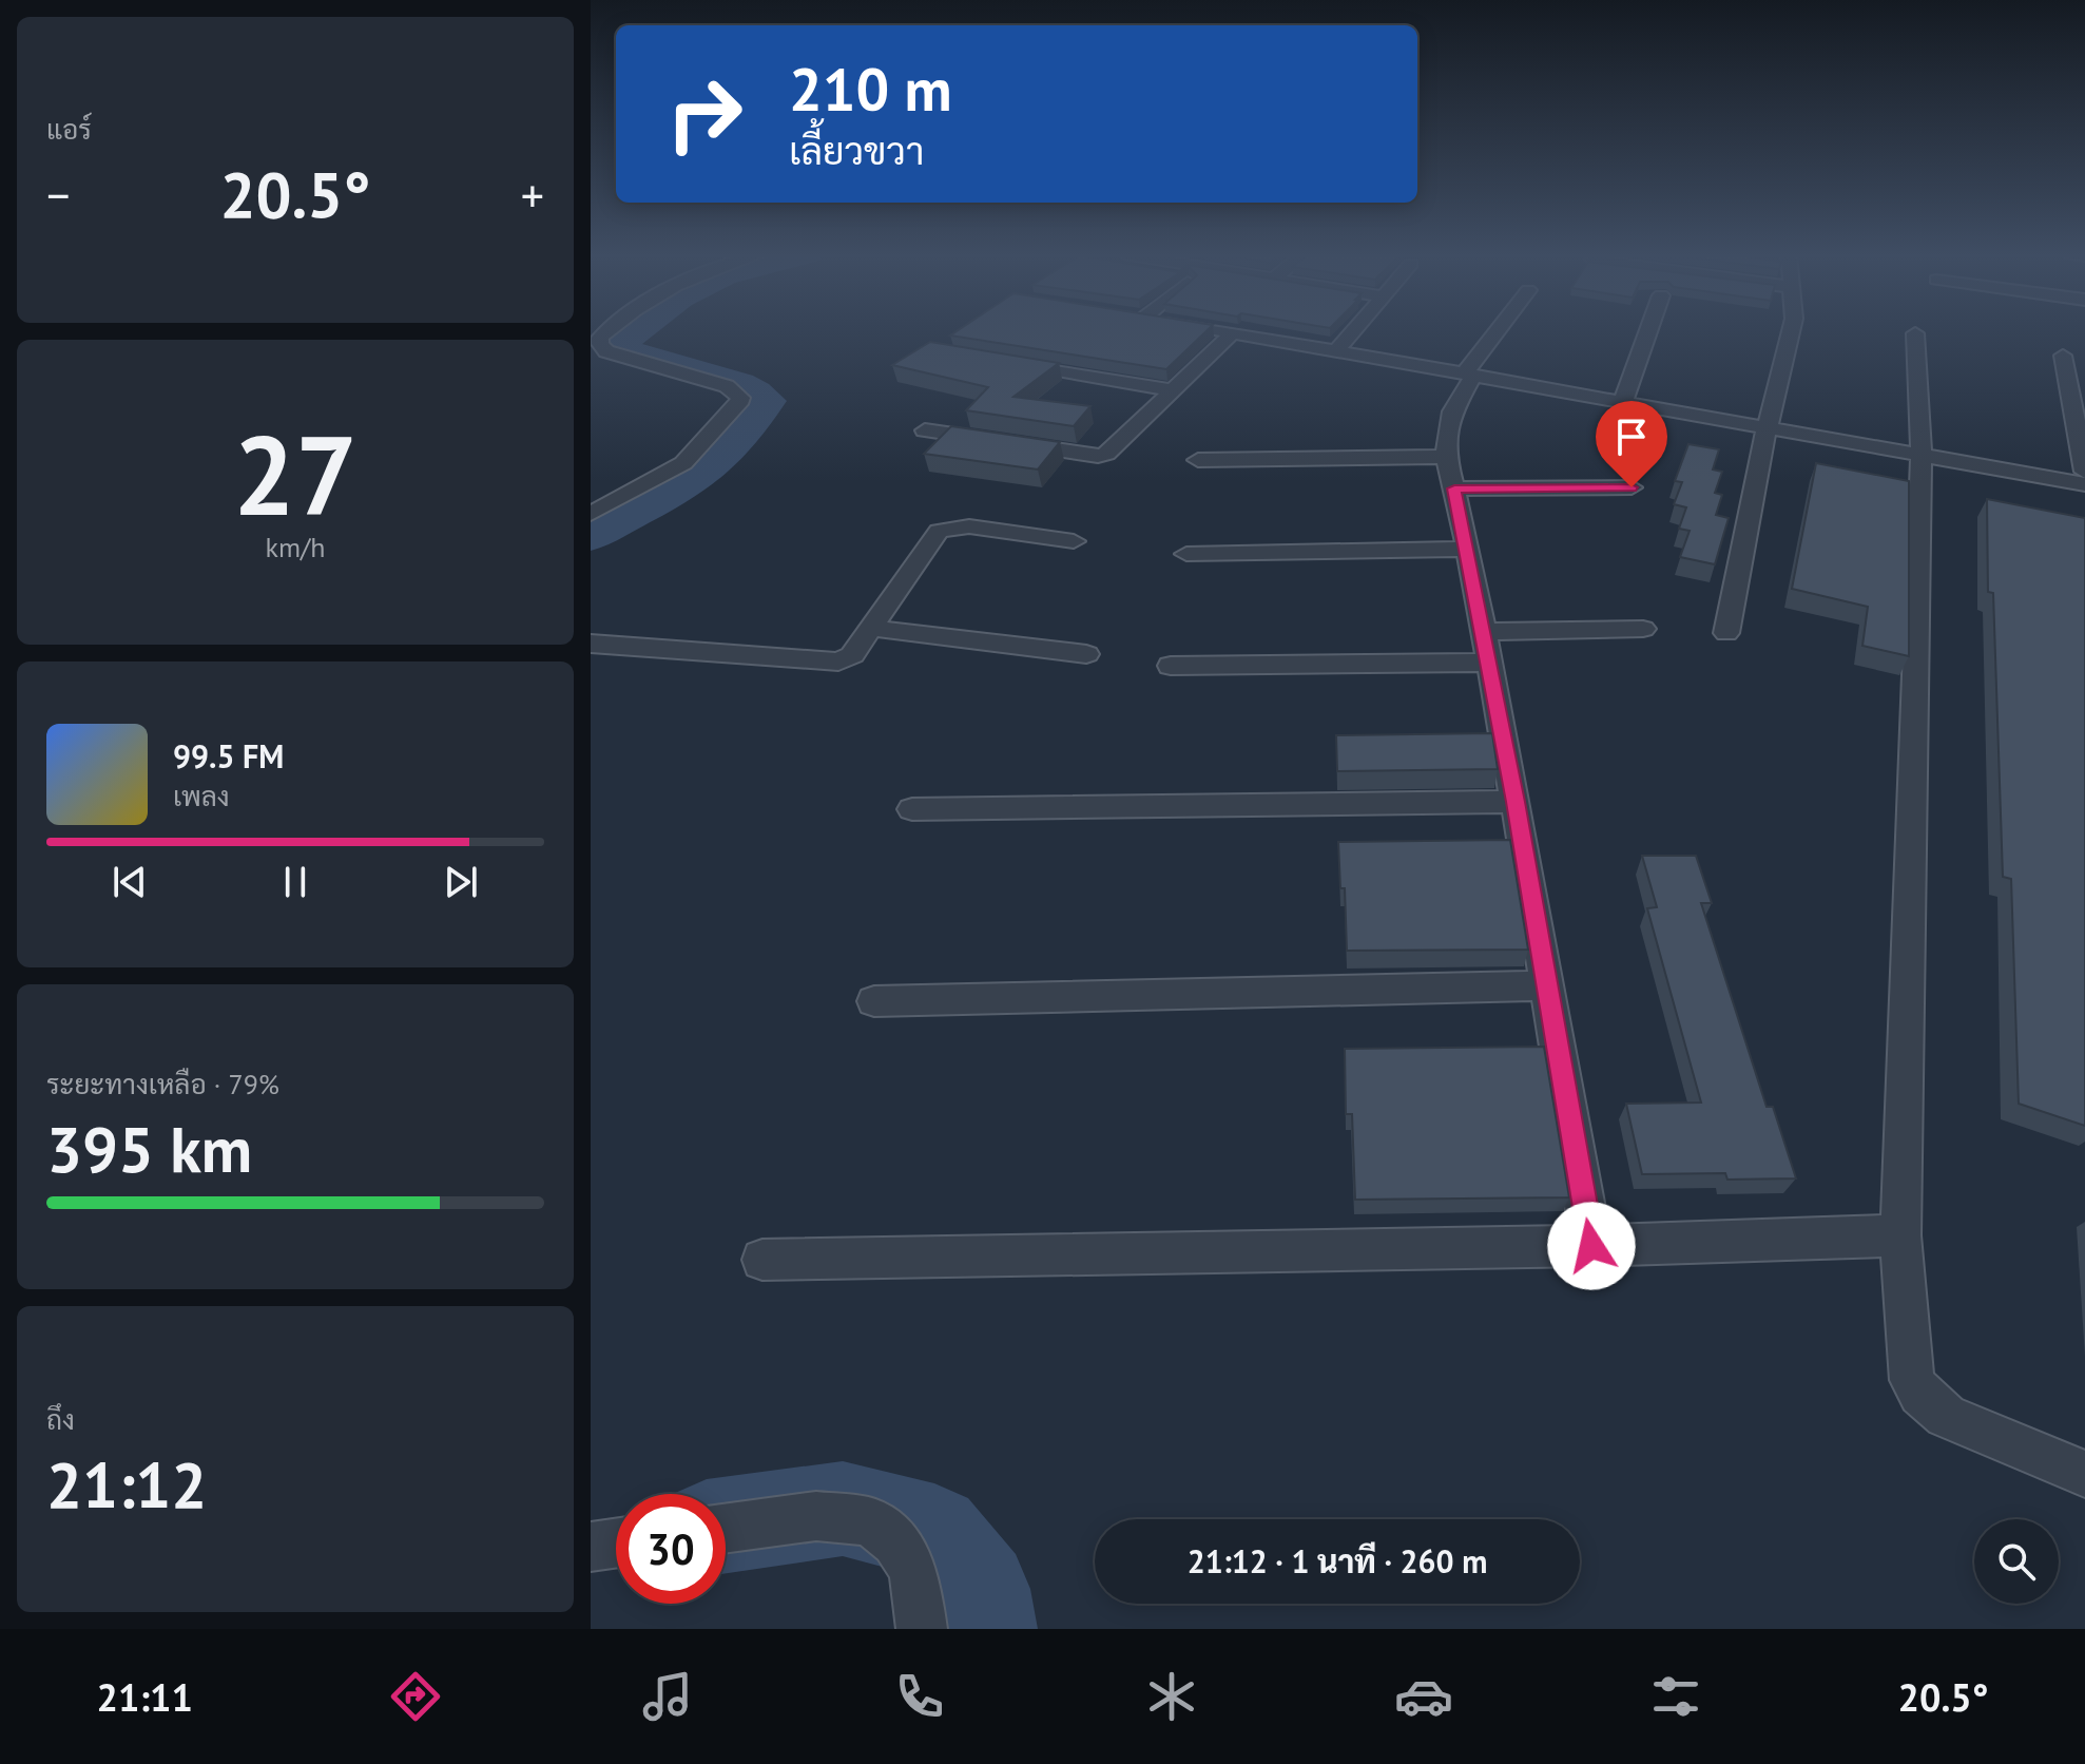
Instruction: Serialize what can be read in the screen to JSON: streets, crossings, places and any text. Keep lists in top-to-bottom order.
{
  "page": {
    "tile": [
      "แอร์",
      ["27", "km/h"],
      ["ระยะทางเหลือ · 79%", "395 km"],
      ["ถึง", "21:12"]
    ],
    "turn": ["210 m", "เลี้ยวขวา"],
    "heat": ["−", "20.5°", "+"],
    "song": ["99.5 FM", "เพลง"],
    "limit": "30",
    "trip": "21:12 · 1 นาที · 260 m",
    "tabs": ["21:11", "20.5°"]
  }
}
